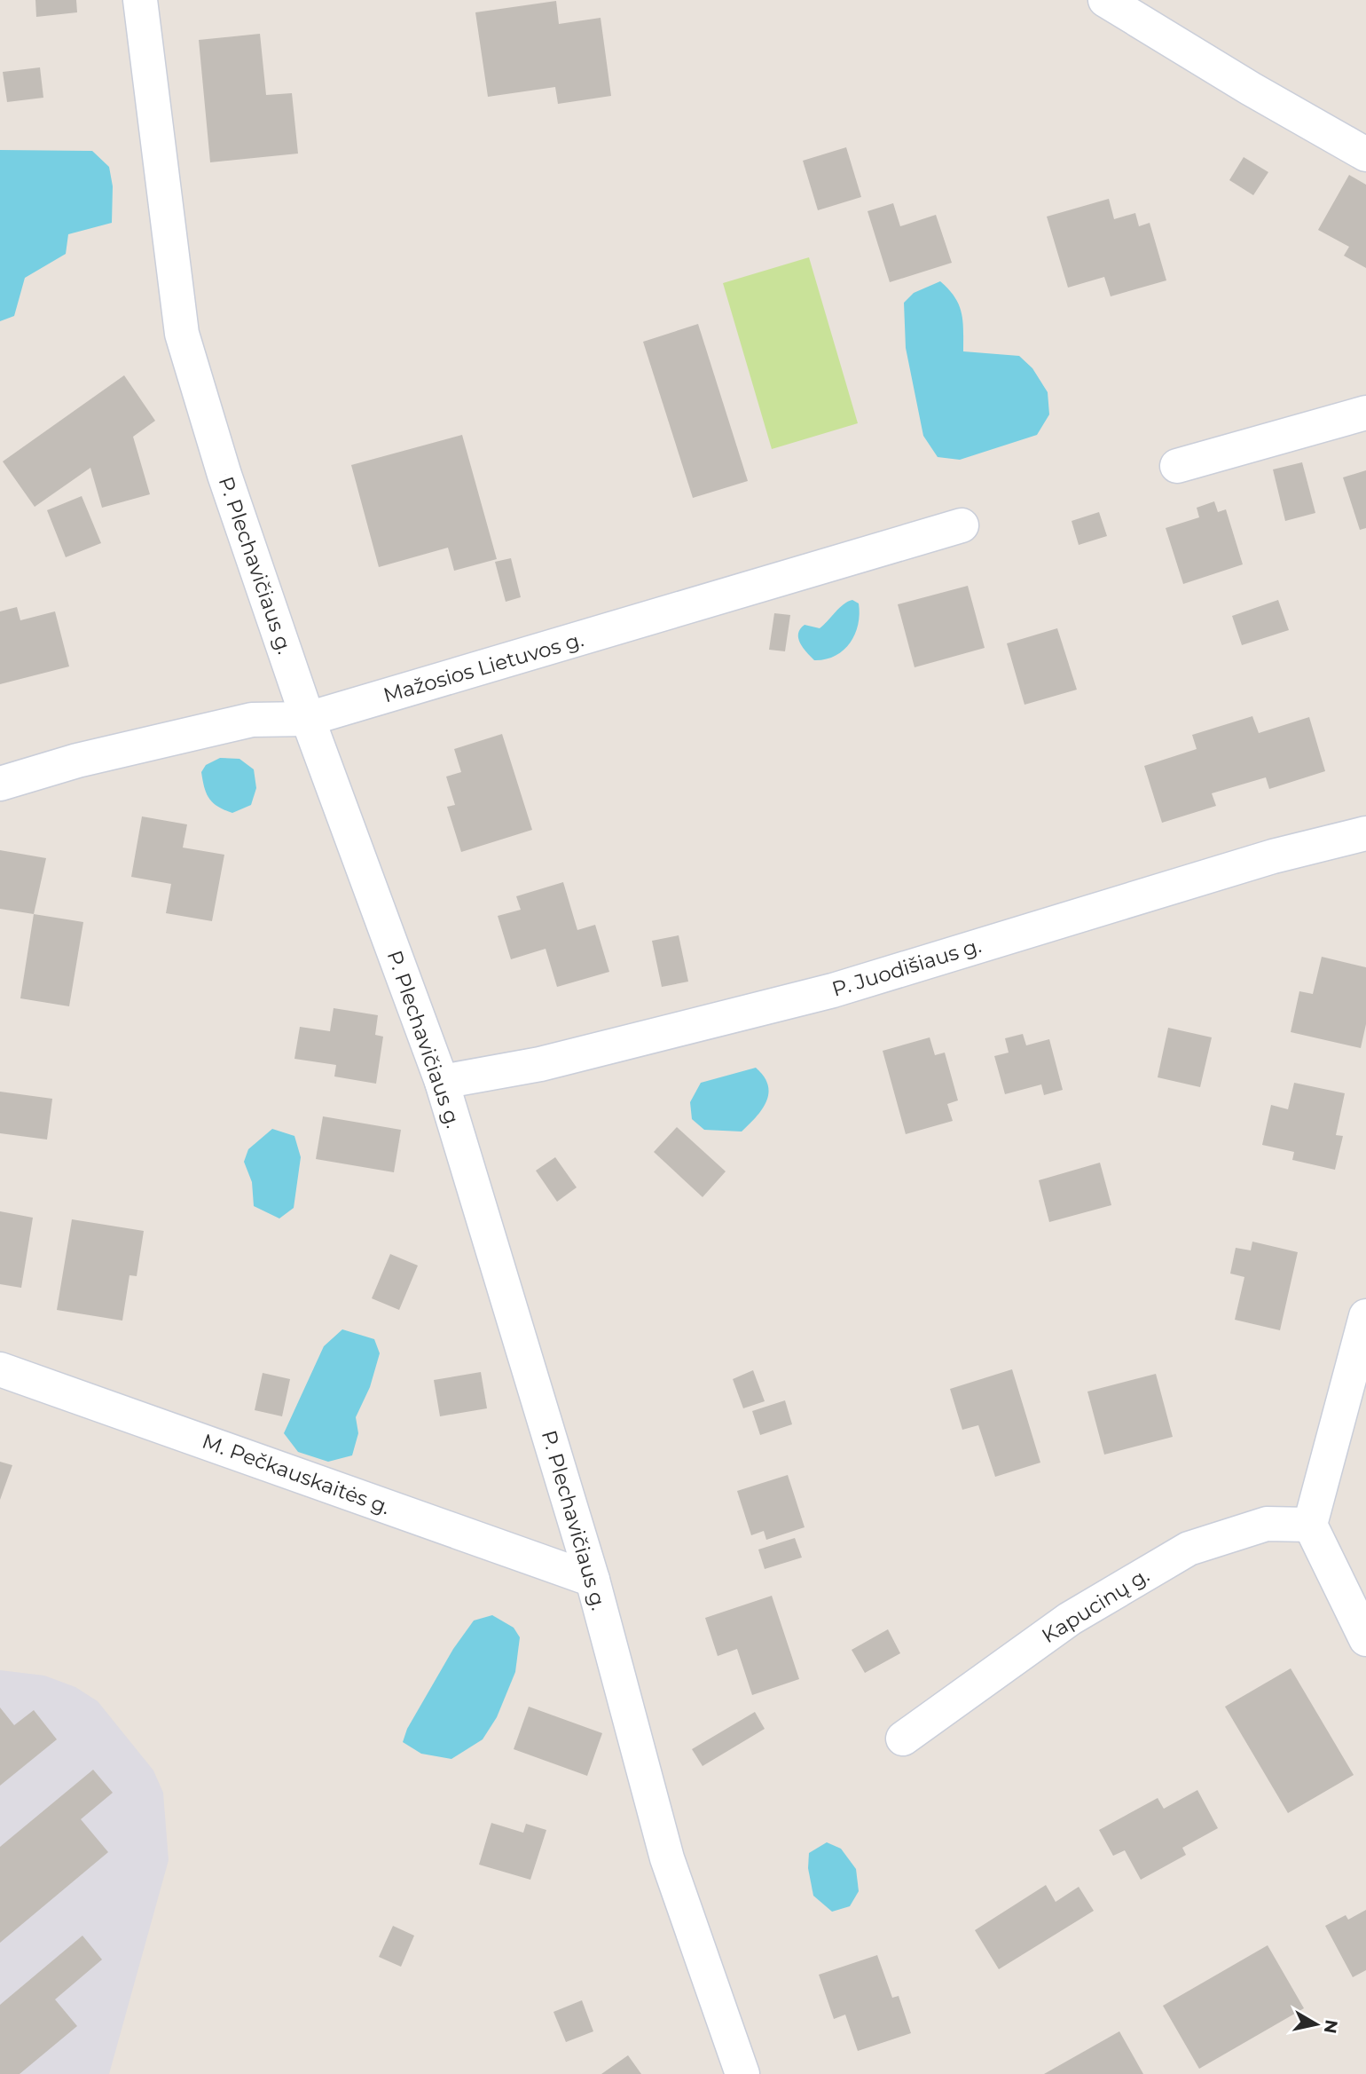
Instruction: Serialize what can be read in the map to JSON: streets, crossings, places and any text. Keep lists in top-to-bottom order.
{
  "streets": {
    "street": [
      "P. Plechavičiaus g.",
      "Mažosios Lietuvos g.",
      "P. Juodišiaus g.",
      "M. Pečkauskaitės g.",
      "Kapucinų g."
    ]
  },
  "crossings": [
    ["P. Plechavičiaus g.", "Mažosios Lietuvos g."],
    ["P. Plechavičiaus g.", "P. Juodišiaus g."],
    ["P. Plechavičiaus g.", "M. Pečkauskaitės g."]
  ],
  "north": "right"
}
